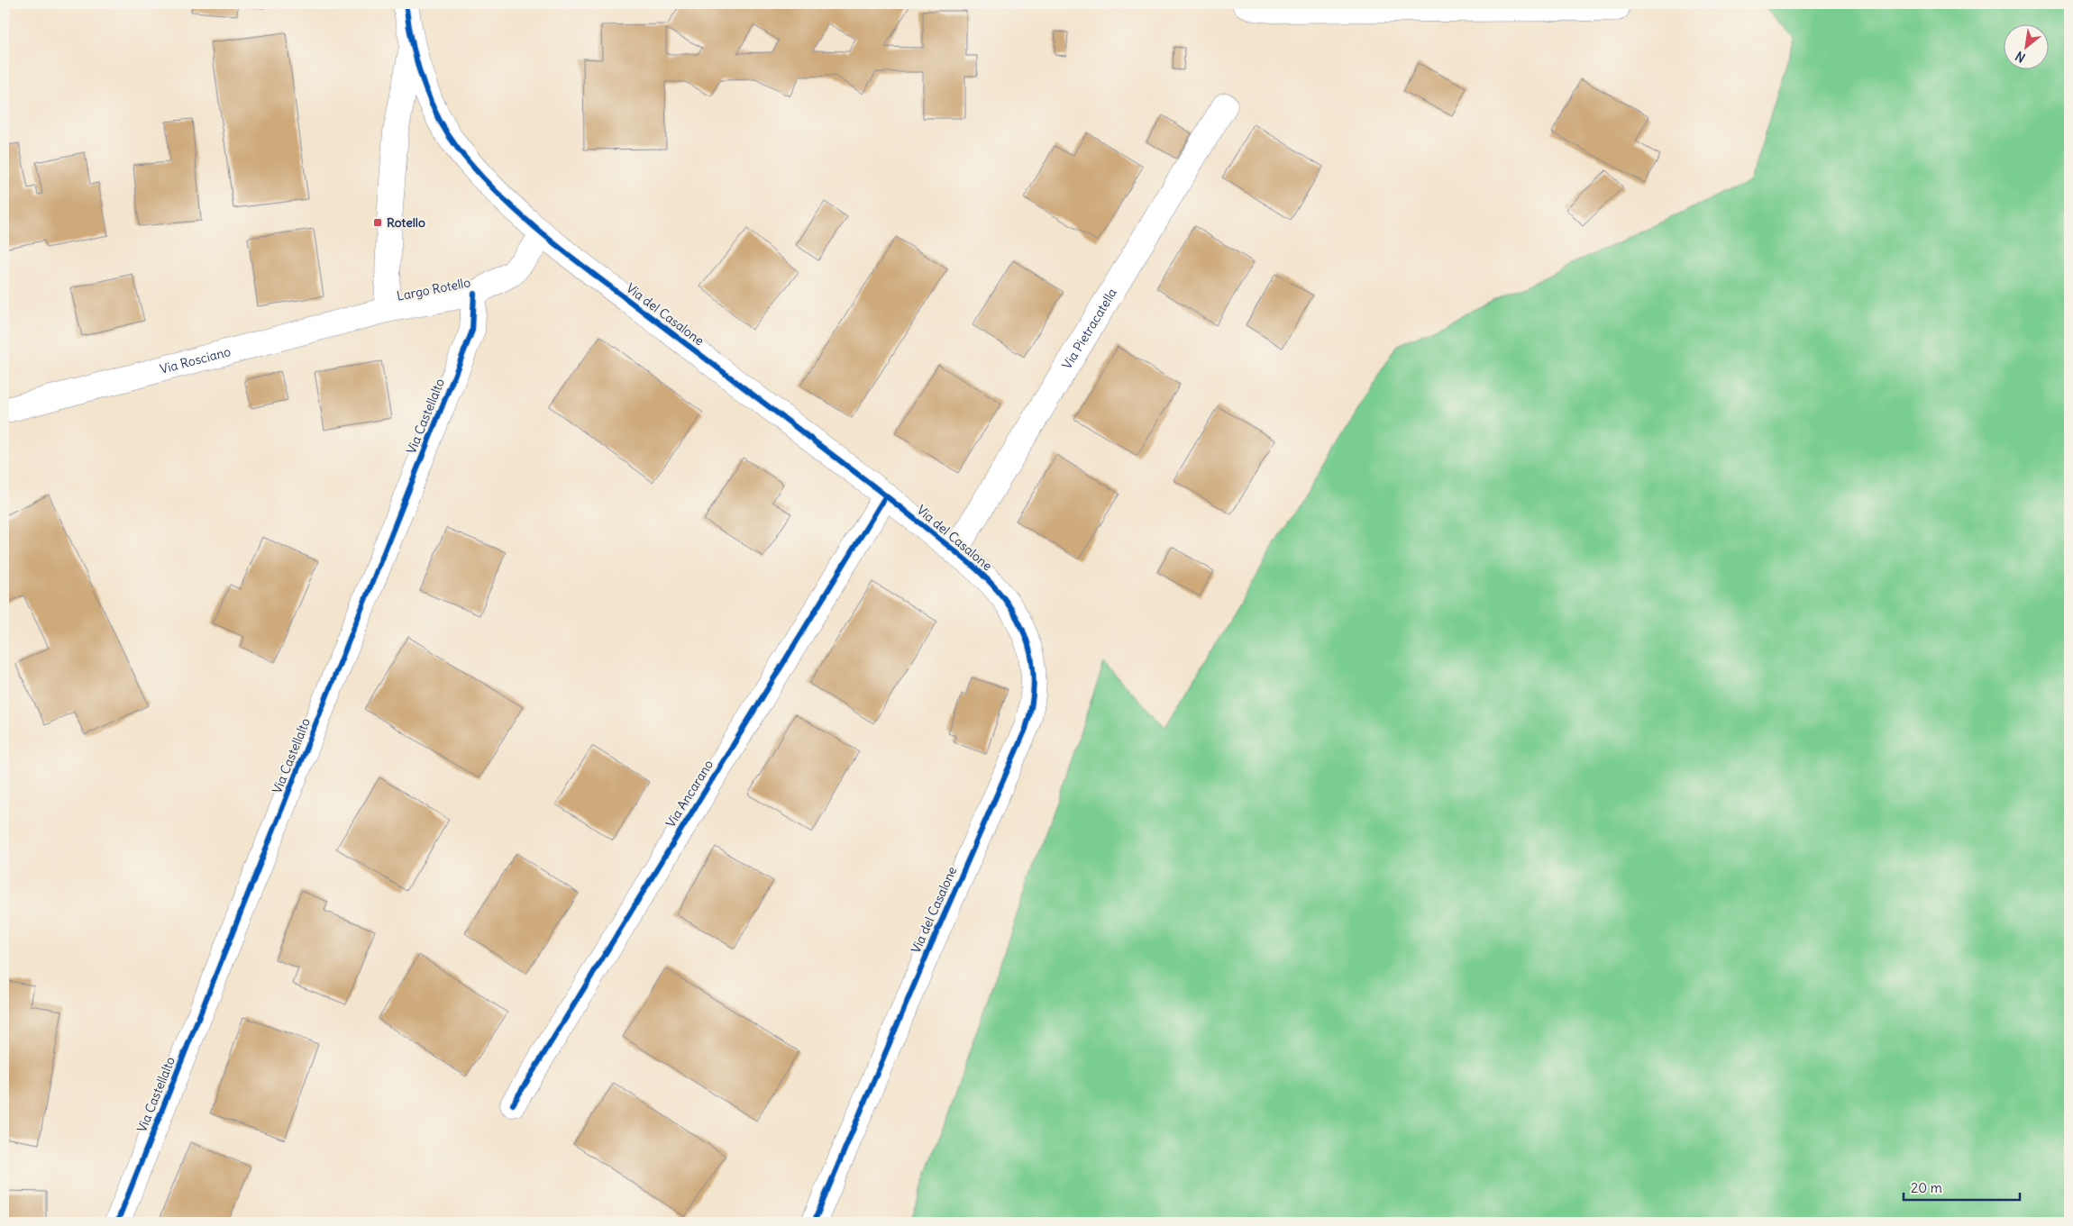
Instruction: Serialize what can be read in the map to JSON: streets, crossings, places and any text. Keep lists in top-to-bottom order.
{
  "streets": {
    "street": [
      "Largo Rotello",
      "Via del Casalone",
      "Via Pietracatella",
      "Via Rosciano",
      "Via Castellalto",
      "Via Ancarano"
    ]
  },
  "crossings": [
    ["Largo Rotello", "Via del Casalone"],
    ["Largo Rotello", "Via Rosciano"],
    ["Largo Rotello", "Via Castellalto"],
    ["Via del Casalone", "Via Pietracatella"],
    ["Via del Casalone", "Via Ancarano"]
  ],
  "places": {
    "transit": ["Rotello"]
  },
  "scale_bar": "20 m",
  "north": "bottom left"
}
